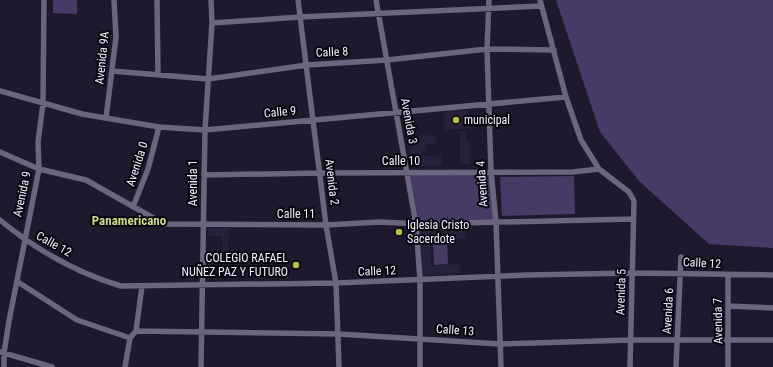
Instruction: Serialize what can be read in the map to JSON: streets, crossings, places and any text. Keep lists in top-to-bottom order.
{
  "streets": {
    "street": [
      "Calle 8",
      "Avenida 9A",
      "Calle 9",
      "Avenida 3",
      "Calle 10",
      "Avenida 0",
      "Avenida 2",
      "Avenida 1",
      "Avenida 4",
      "Avenida 9",
      "Calle 11",
      "Calle 12",
      "Avenida 5",
      "Avenida 6",
      "Avenida 7",
      "Calle 13"
    ]
  },
  "crossings": [
    ["Calle 8", "Avenida 9A"],
    ["Calle 8", "Avenida 3"],
    ["Calle 8", "Avenida 2"],
    ["Calle 8", "Avenida 1"],
    ["Calle 8", "Avenida 4"],
    ["Avenida 9A", "Calle 9"],
    ["Calle 9", "Avenida 3"],
    ["Calle 9", "Avenida 0"],
    ["Calle 9", "Avenida 2"],
    ["Calle 9", "Avenida 1"],
    ["Calle 9", "Avenida 4"],
    ["Calle 9", "Avenida 9"],
    ["Avenida 3", "Calle 10"],
    ["Avenida 3", "Calle 11"],
    ["Avenida 3", "Calle 12"],
    ["Avenida 3", "Calle 13"],
    ["Calle 10", "Avenida 2"],
    ["Calle 10", "Avenida 1"],
    ["Calle 10", "Avenida 4"],
    ["Avenida 0", "Calle 11"],
    ["Avenida 2", "Calle 11"],
    ["Avenida 2", "Calle 12"],
    ["Avenida 2", "Calle 13"],
    ["Avenida 1", "Calle 11"],
    ["Avenida 1", "Calle 12"],
    ["Avenida 1", "Calle 13"],
    ["Avenida 4", "Calle 11"],
    ["Avenida 4", "Calle 12"],
    ["Avenida 4", "Calle 13"],
    ["Avenida 9", "Calle 11"],
    ["Avenida 9", "Calle 12"],
    ["Calle 11", "Avenida 5"],
    ["Calle 12", "Avenida 5"],
    ["Calle 12", "Avenida 6"],
    ["Calle 12", "Avenida 7"],
    ["Avenida 5", "Calle 13"],
    ["Avenida 6", "Calle 13"],
    ["Avenida 7", "Calle 13"]
  ],
  "districts": ["Panamericano"],
  "places": ["municipal", "Iglesia Cristo Sacerdote", "COLEGIO RAFAEL NUÑEZ PAZ Y FUTURO"]
}
